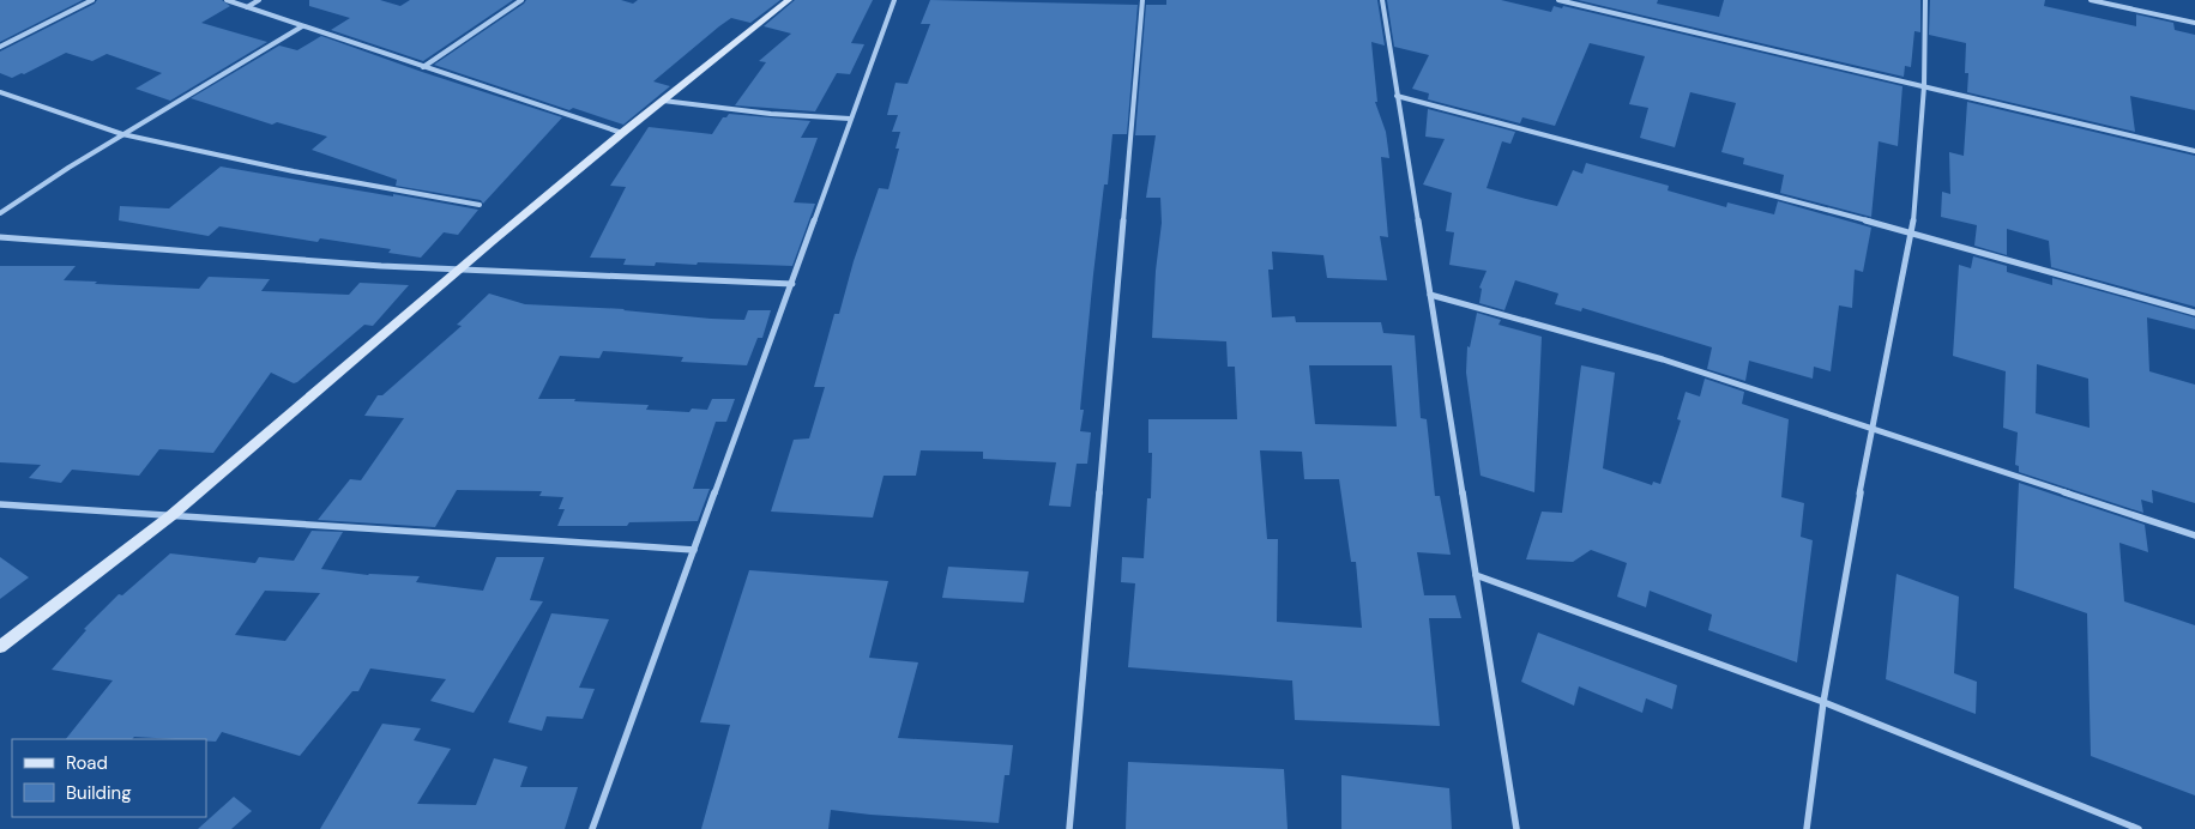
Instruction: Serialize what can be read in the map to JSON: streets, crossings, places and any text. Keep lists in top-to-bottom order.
{
  "legend": ["Road", "Building"]
}
